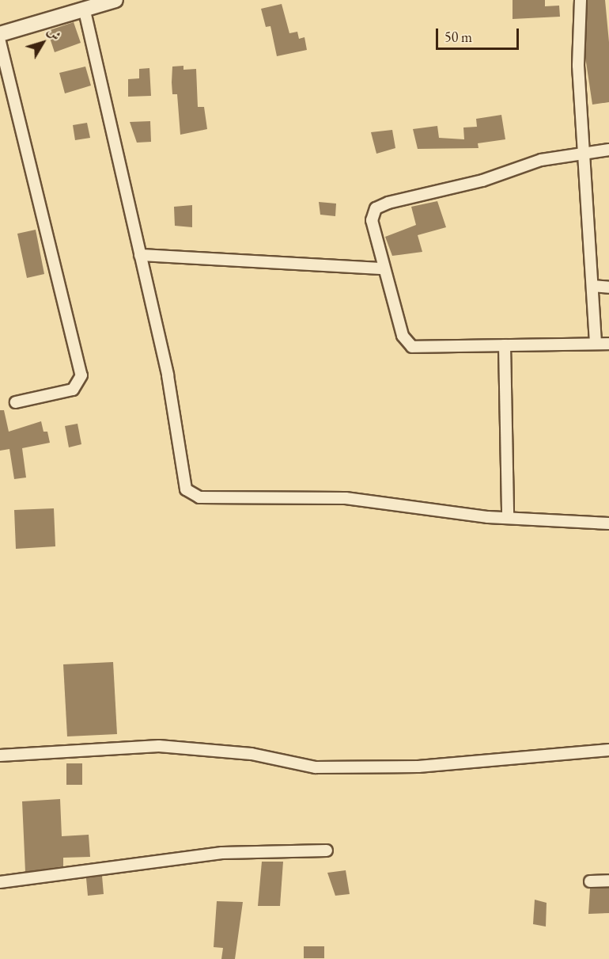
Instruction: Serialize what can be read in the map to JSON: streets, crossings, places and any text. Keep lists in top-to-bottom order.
{
  "scale_bar": "50 m",
  "north": "top right"
}
